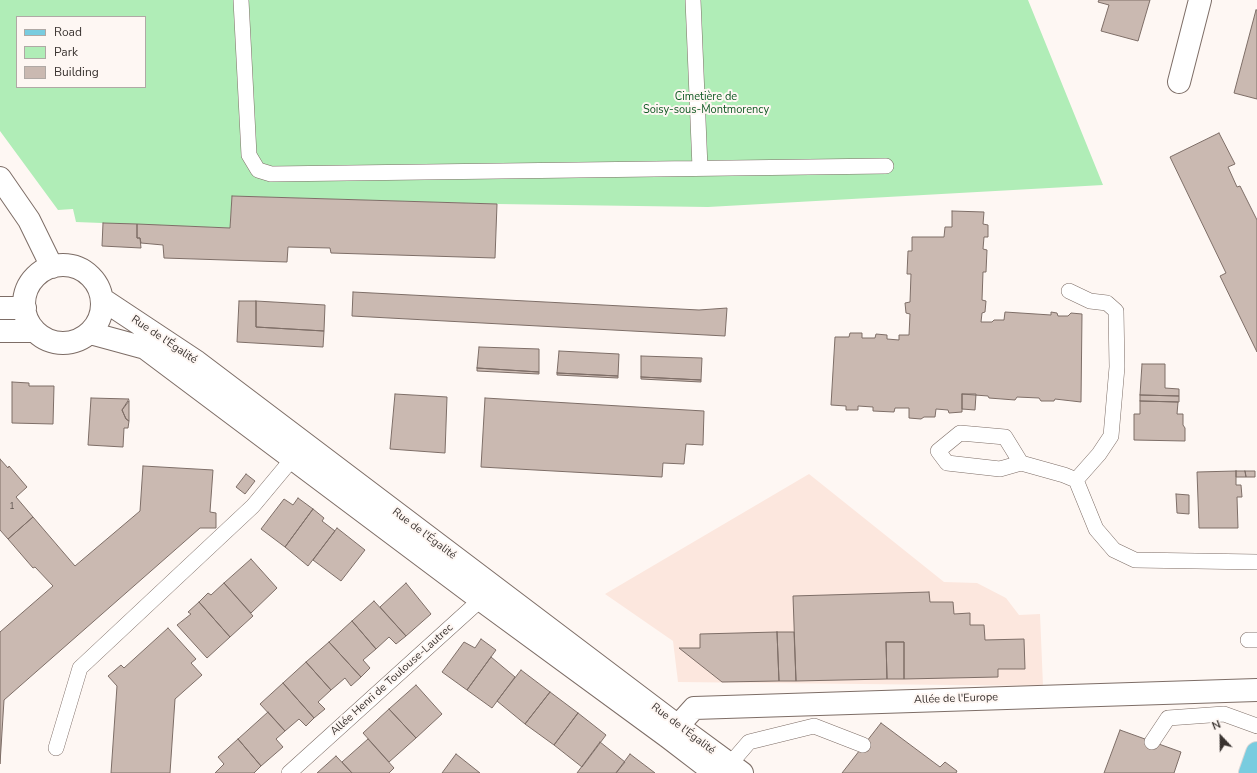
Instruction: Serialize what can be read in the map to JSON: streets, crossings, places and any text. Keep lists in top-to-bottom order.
{
  "streets": {
    "street": ["Rue de l'Égalité", "Allée de l'Europe"],
    "lane": ["Allée Henri de Toulouse-Lautrec"]
  },
  "crossings": [
    ["Rue de l'Égalité", "Allée Henri de Toulouse-Lautrec"],
    ["Rue de l'Égalité", "Allée de l'Europe"]
  ],
  "parks": ["Cimetière de Soisy-sous-Montmorency"],
  "house_numbers": ["1"],
  "legend": ["Road", "Park", "Building"],
  "north": "top"
}
